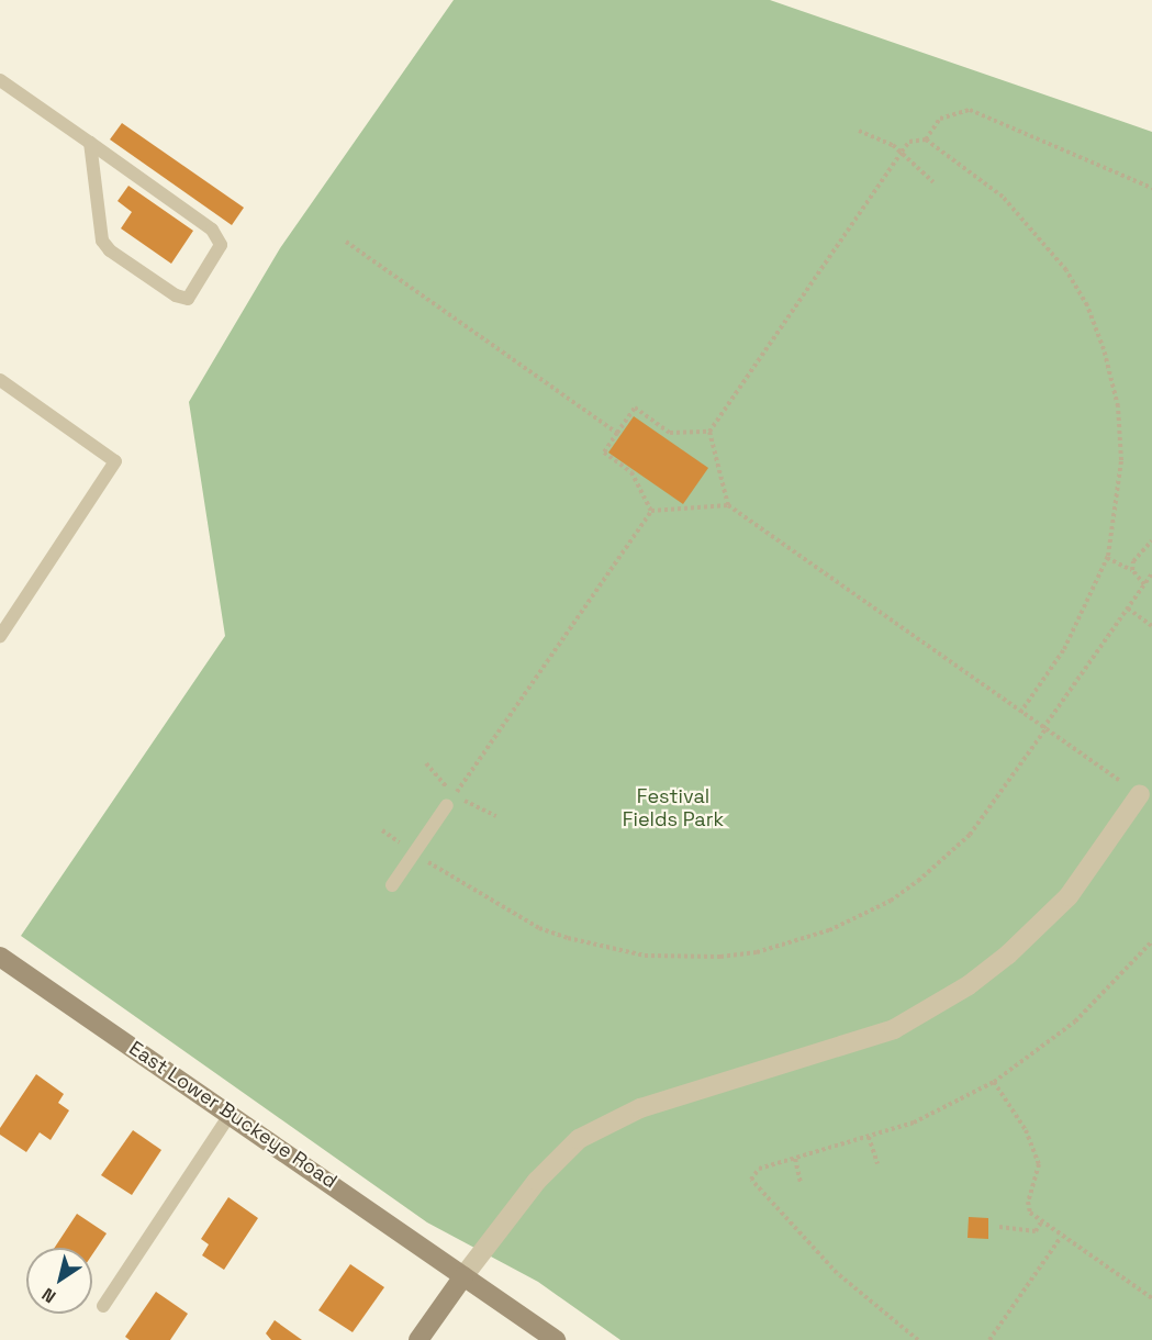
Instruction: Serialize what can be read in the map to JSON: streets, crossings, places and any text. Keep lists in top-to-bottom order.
{
  "streets": {
    "main road": ["East Lower Buckeye Road"]
  },
  "parks": ["Festival Fields Park"],
  "north": "bottom left"
}
